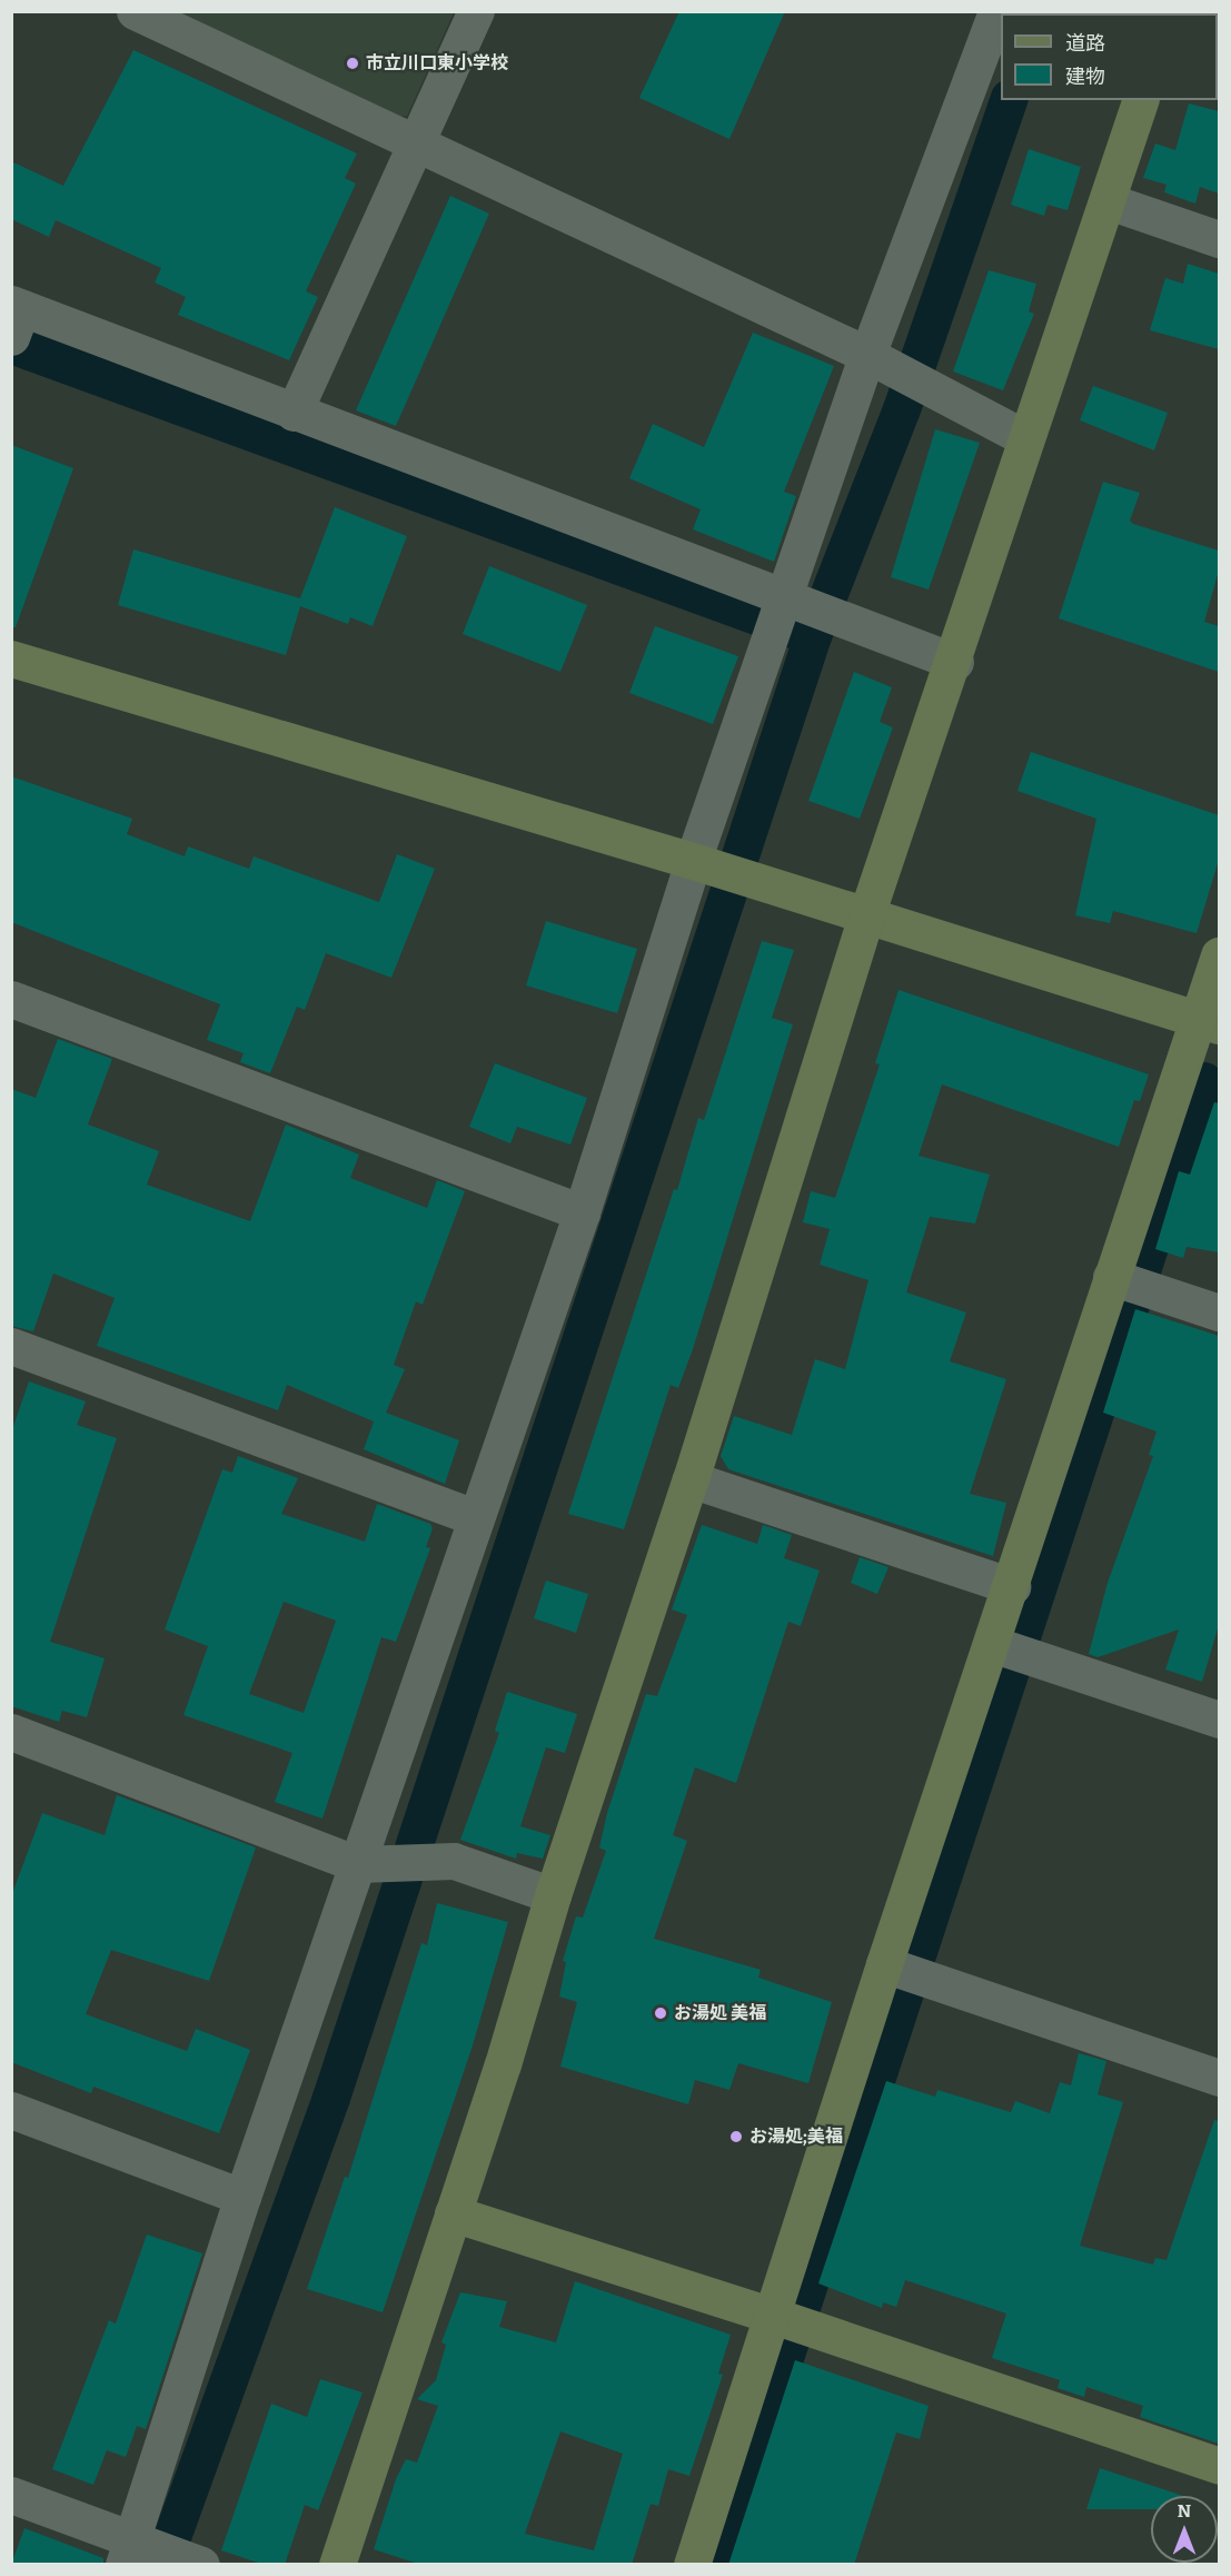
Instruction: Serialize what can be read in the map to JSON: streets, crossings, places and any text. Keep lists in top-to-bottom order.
{
  "places": ["市立川口東小学校", "お湯処 美福", "お湯処;美福"],
  "legend": ["道路", "建物"],
  "north": "top"
}
